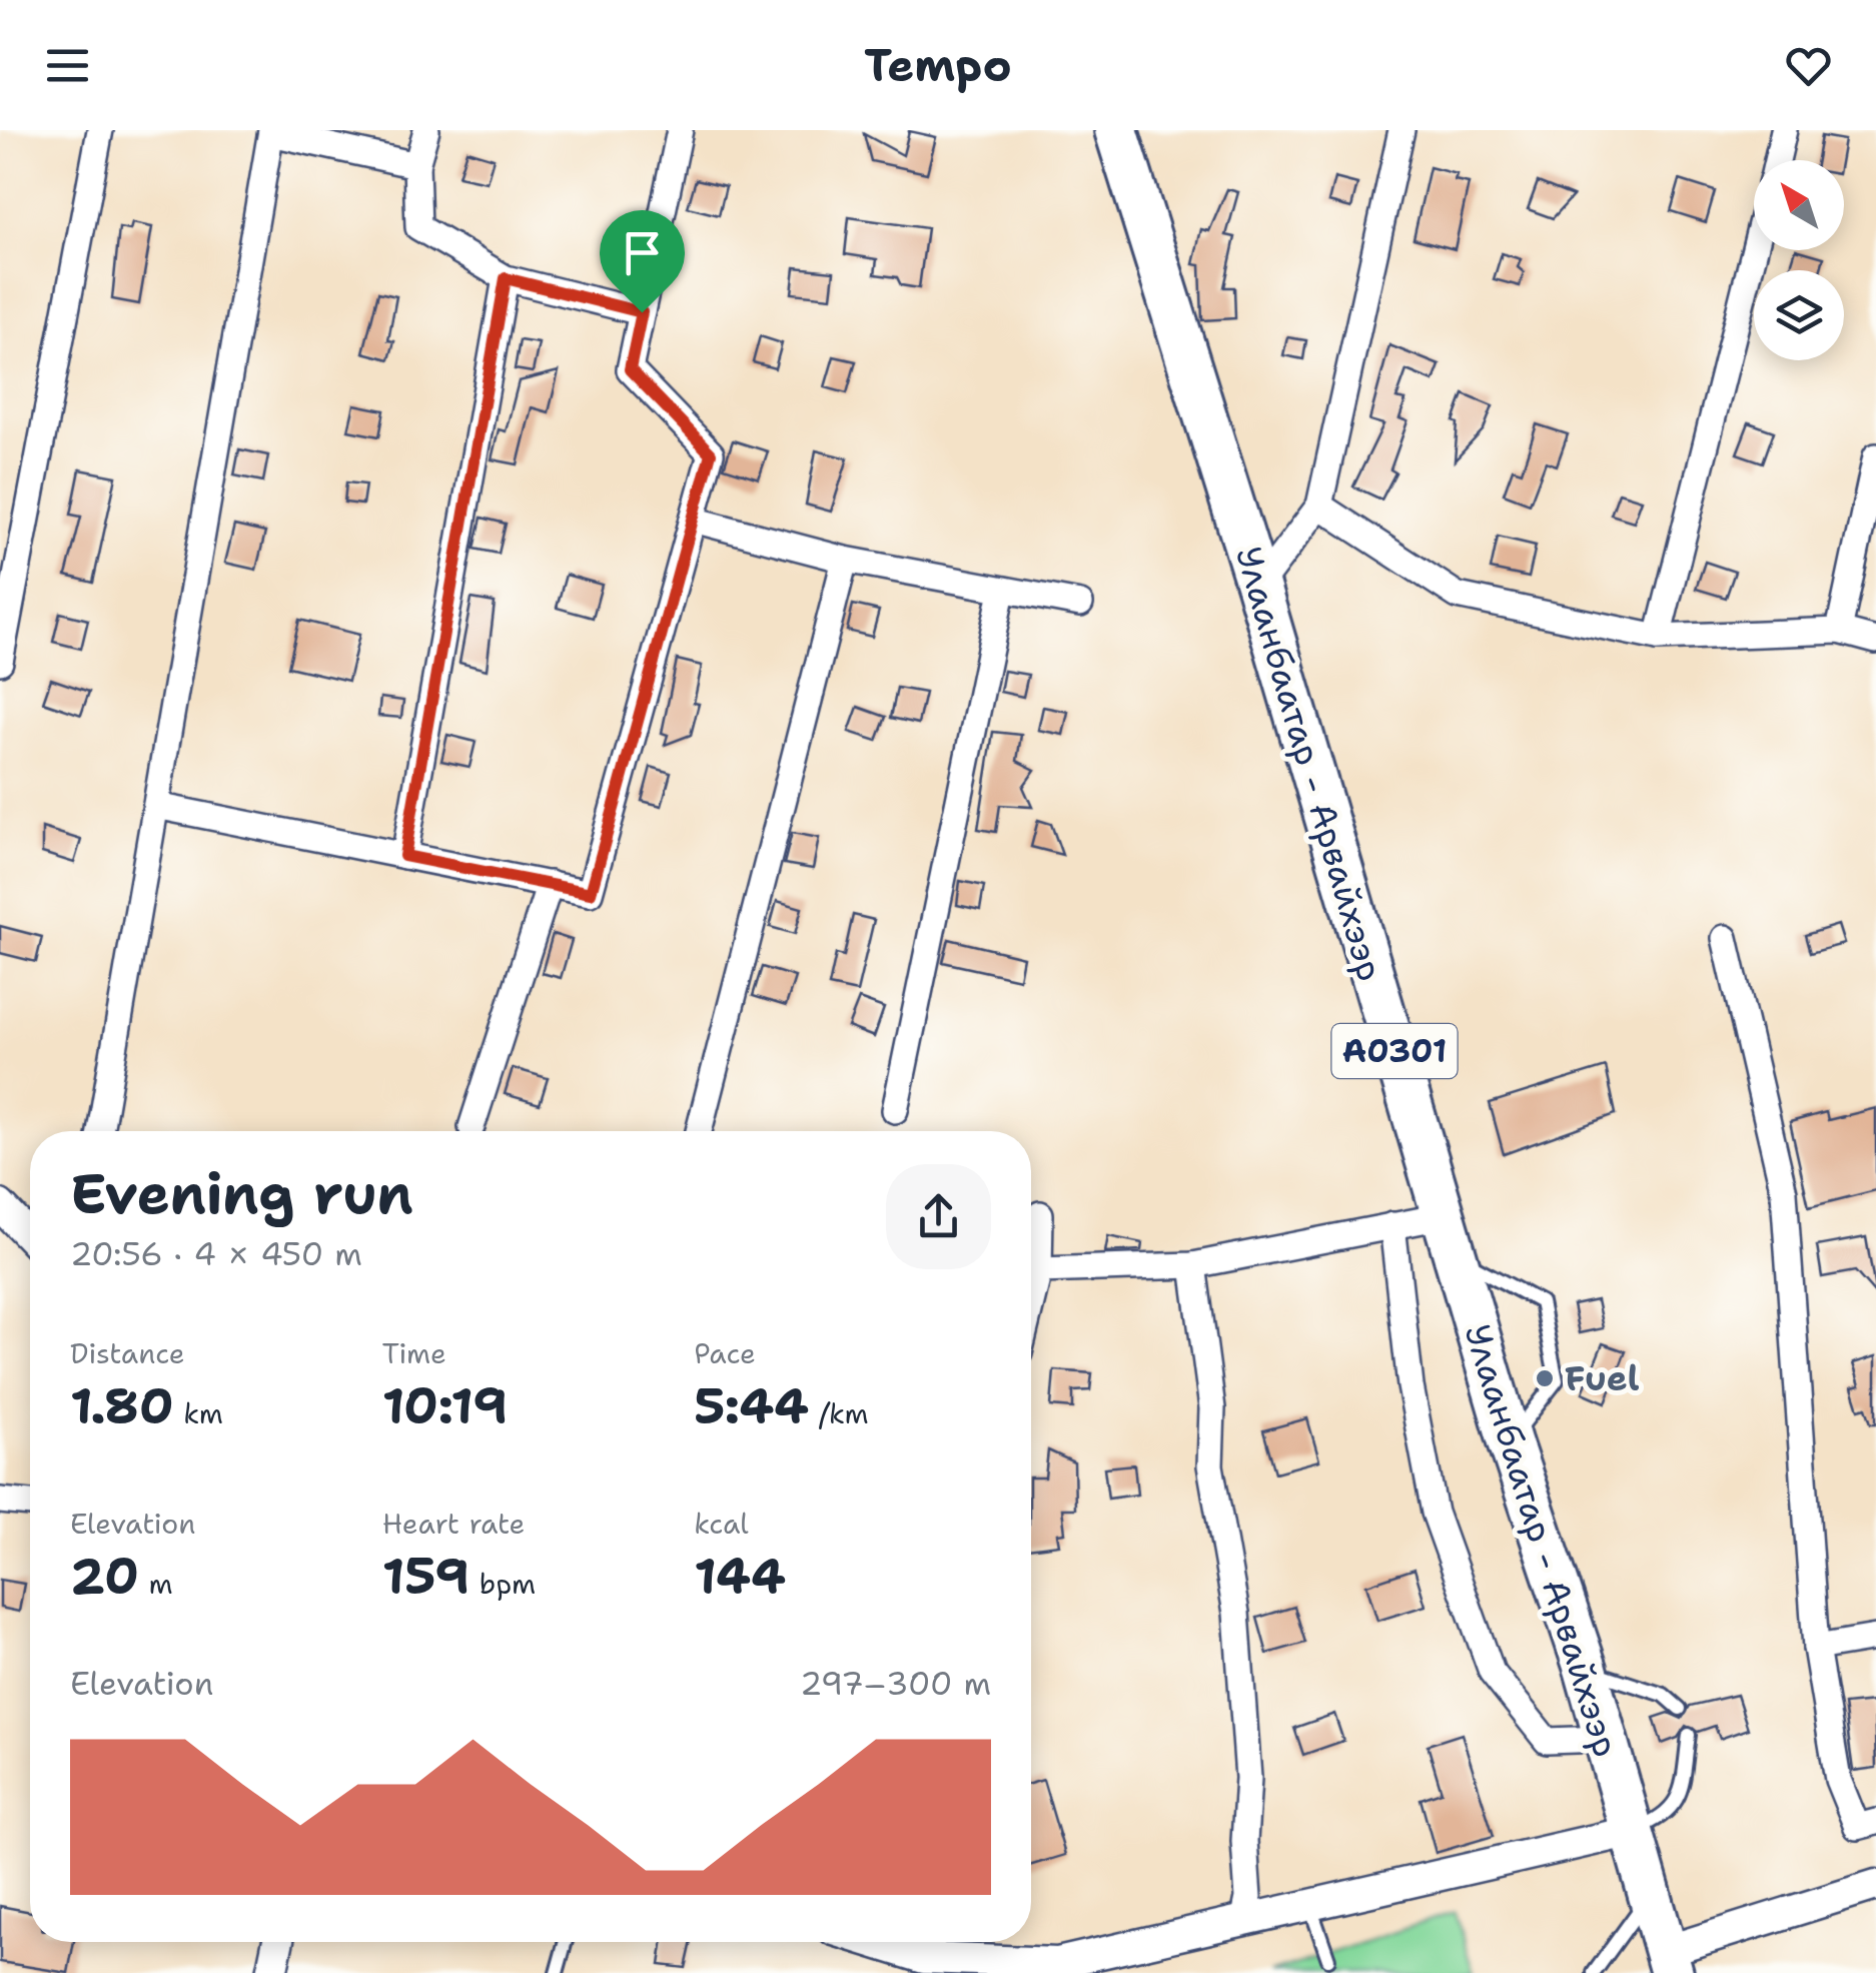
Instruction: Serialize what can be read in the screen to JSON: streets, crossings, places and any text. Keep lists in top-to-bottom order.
{
  "streets": {
    "highway": ["Улаанбаатар - Арвайхээр", "A0301"]
  },
  "places": ["Fuel"],
  "north": "top left",
  "page": {
    "header": "Tempo",
    "heading": ["Evening run", "20:56 · 4 × 450 m"],
    "stats": [
      ["Distance", "1.80 km"],
      ["Time", "10:19"],
      ["Pace", "5:44 /km"],
      ["Elevation", "20 m"],
      ["Heart rate", "159 bpm"],
      ["kcal", "144"]
    ],
    "chart": ["Elevation", "297–300 m"]
  }
}
